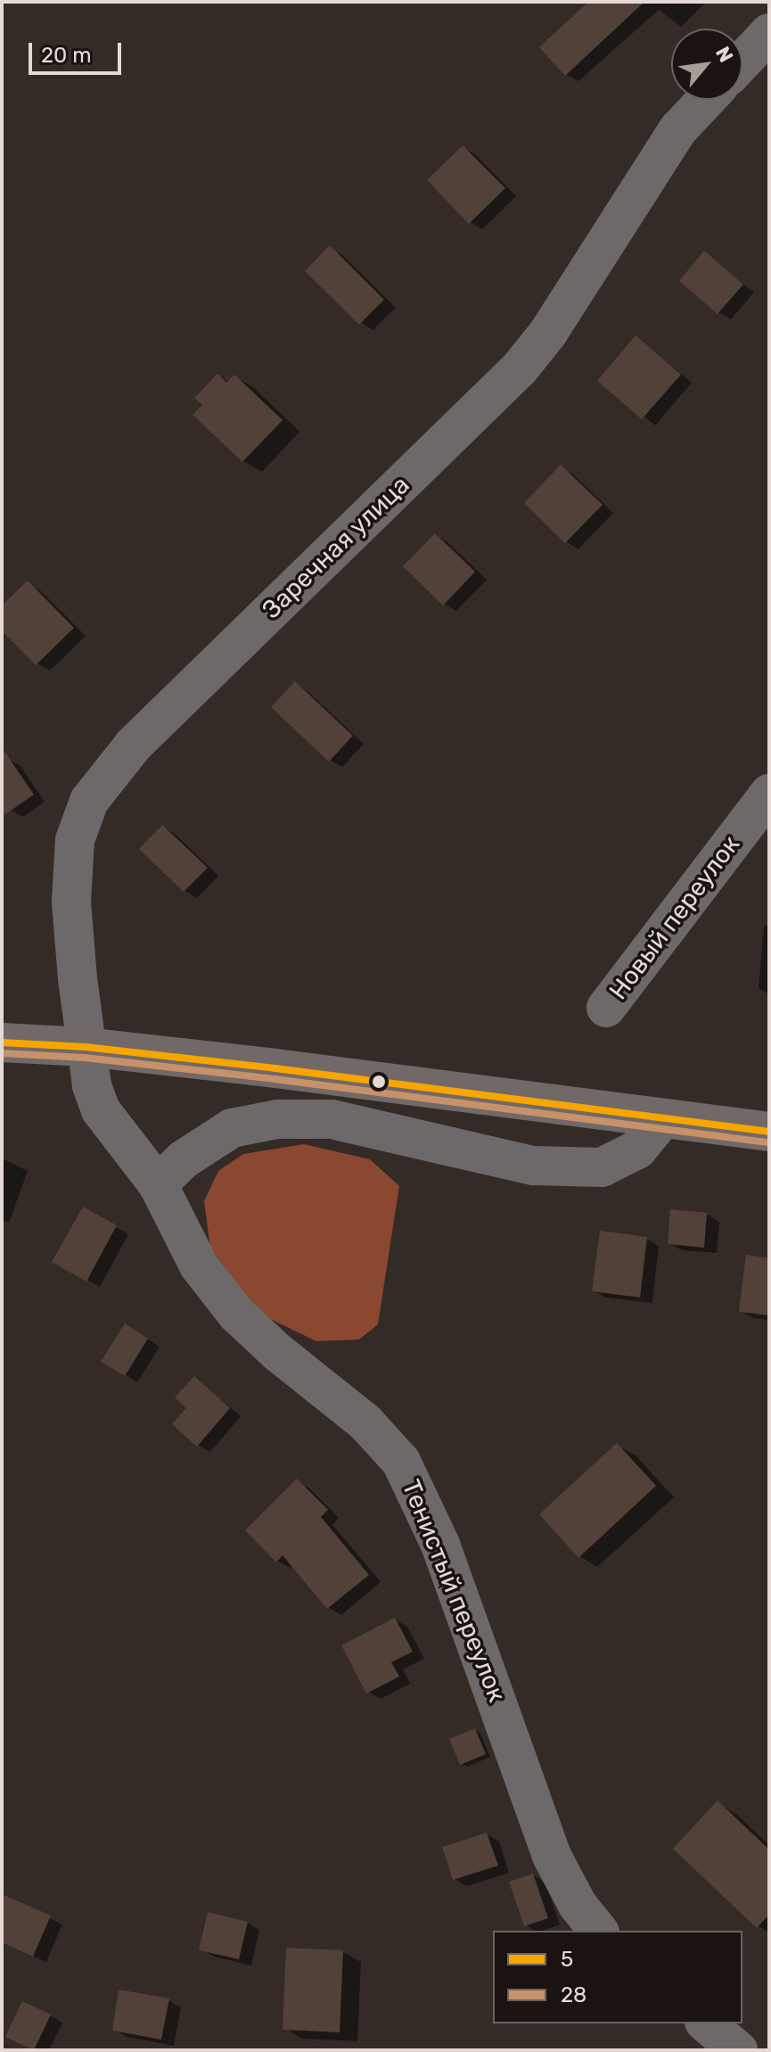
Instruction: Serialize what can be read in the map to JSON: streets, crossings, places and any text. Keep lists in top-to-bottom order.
{
  "streets": {
    "street": ["Заречная улица", "Новый переулок", "Тенистый переулок"]
  },
  "crossings": [
    ["Заречная улица", "Тенистый переулок"]
  ],
  "lines": ["transit line 5", "transit line 28"],
  "legend": ["5", "28"],
  "scale_bar": "20 m",
  "north": "top right"
}
